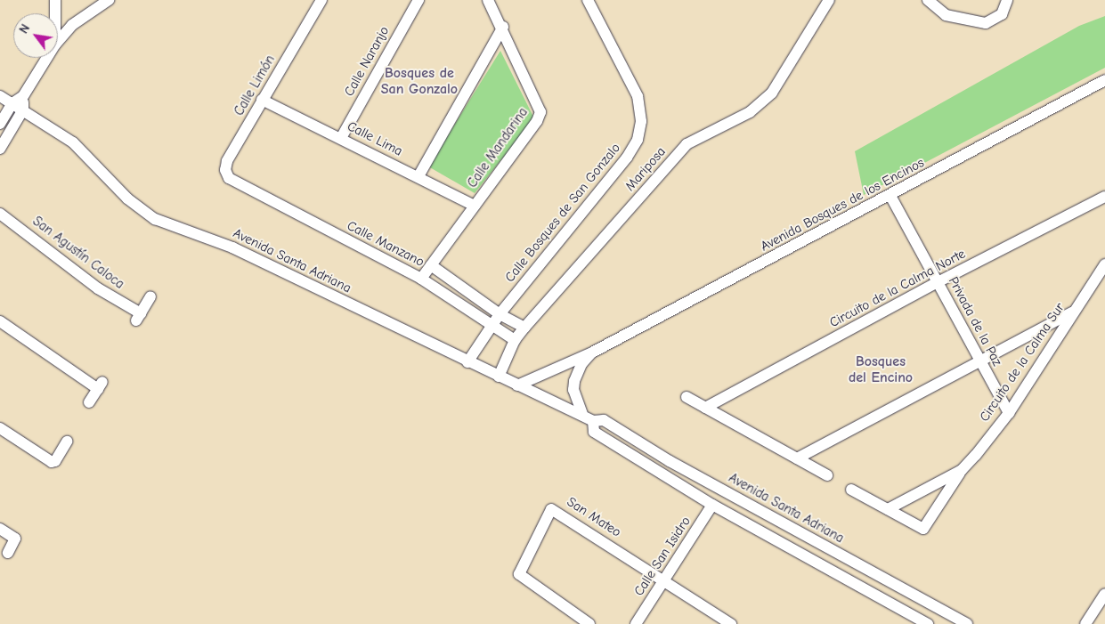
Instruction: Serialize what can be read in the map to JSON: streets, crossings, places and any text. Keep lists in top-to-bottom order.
{
  "streets": {
    "street": [
      "Calle Naranjo",
      "Calle Limón",
      "Calle Lima",
      "Calle Mandarina",
      "Mariposa",
      "Avenida Bosques de los Encinos",
      "Calle Bosques de San Gonzalo",
      "Calle Manzano",
      "San Agustín Caloca",
      "Avenida Santa Adriana",
      "Circuito de la Calma Norte",
      "Privada de la Paz",
      "Circuito de la Calma Sur",
      "San Mateo",
      "Calle San Isidro"
    ]
  },
  "crossings": [
    ["Calle Naranjo", "Calle Lima"],
    ["Calle Limón", "Calle Lima"],
    ["Calle Limón", "Calle Manzano"],
    ["Calle Lima", "Calle Mandarina"],
    ["Calle Mandarina", "Calle Manzano"],
    ["Mariposa", "Calle Manzano"],
    ["Mariposa", "Avenida Santa Adriana"],
    ["Avenida Bosques de los Encinos", "Avenida Santa Adriana"],
    ["Avenida Bosques de los Encinos", "Privada de la Paz"],
    ["Calle Bosques de San Gonzalo", "Calle Manzano"],
    ["Calle Bosques de San Gonzalo", "Avenida Santa Adriana"],
    ["Avenida Santa Adriana", "Calle San Isidro"],
    ["Circuito de la Calma Norte", "Privada de la Paz"],
    ["Privada de la Paz", "Circuito de la Calma Sur"],
    ["San Mateo", "Calle San Isidro"]
  ],
  "districts": ["Bosques de San Gonzalo", "Bosques del Encino"],
  "north": "top left"
}
